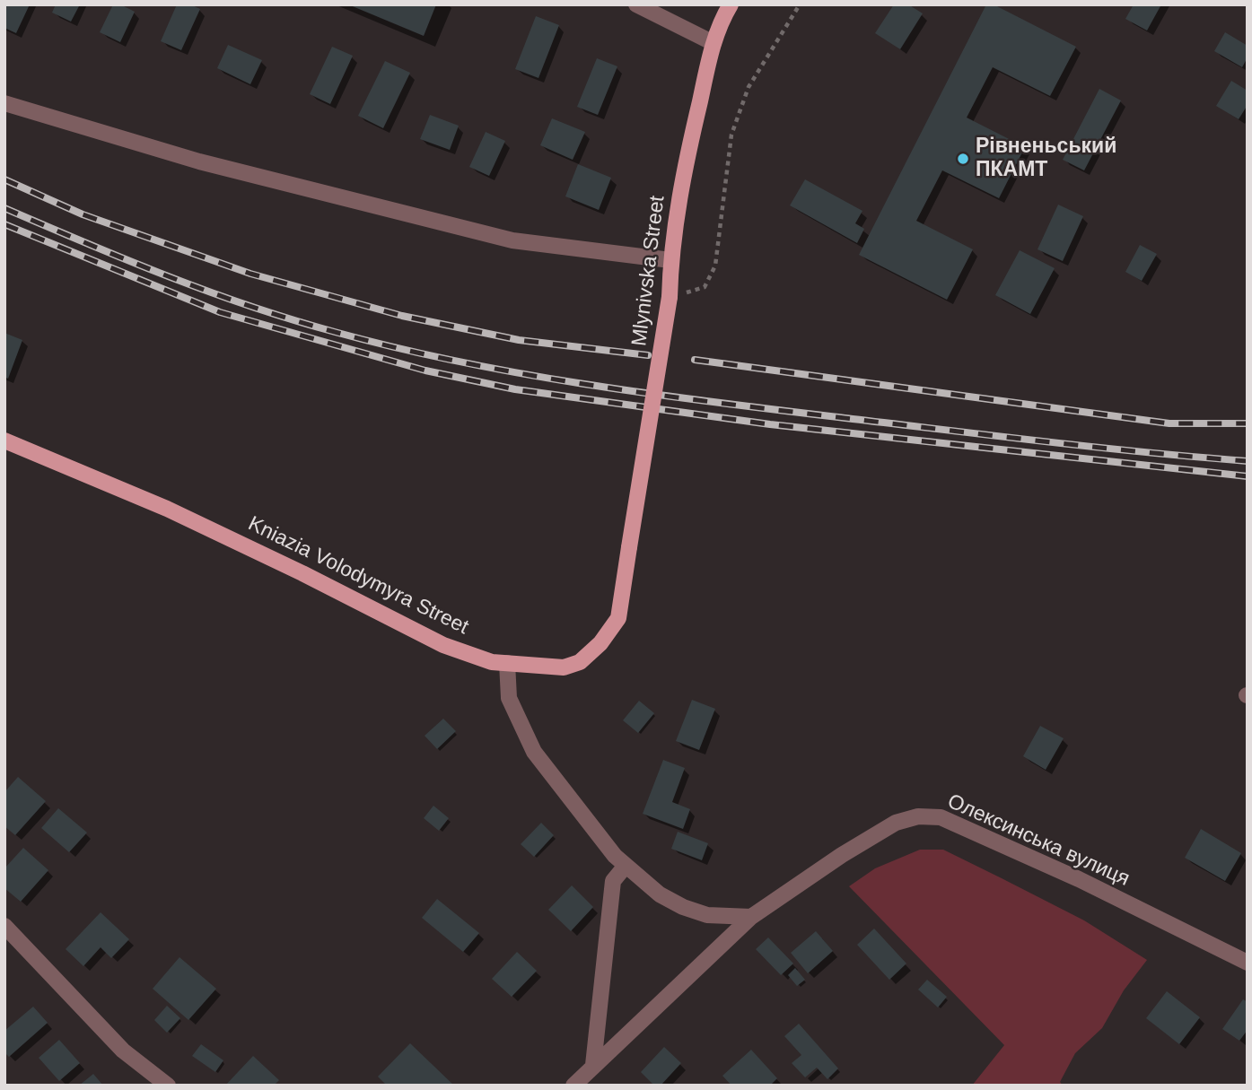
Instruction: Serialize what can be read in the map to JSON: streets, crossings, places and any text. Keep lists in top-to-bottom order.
{
  "streets": {
    "main road": ["Mlynivska Street", "Kniazia Volodymyra Street"],
    "street": ["Олексинська вулиця"]
  },
  "crossings": [
    ["Mlynivska Street", "Kniazia Volodymyra Street"]
  ],
  "places": ["Рівненьський ПКАМТ"]
}
